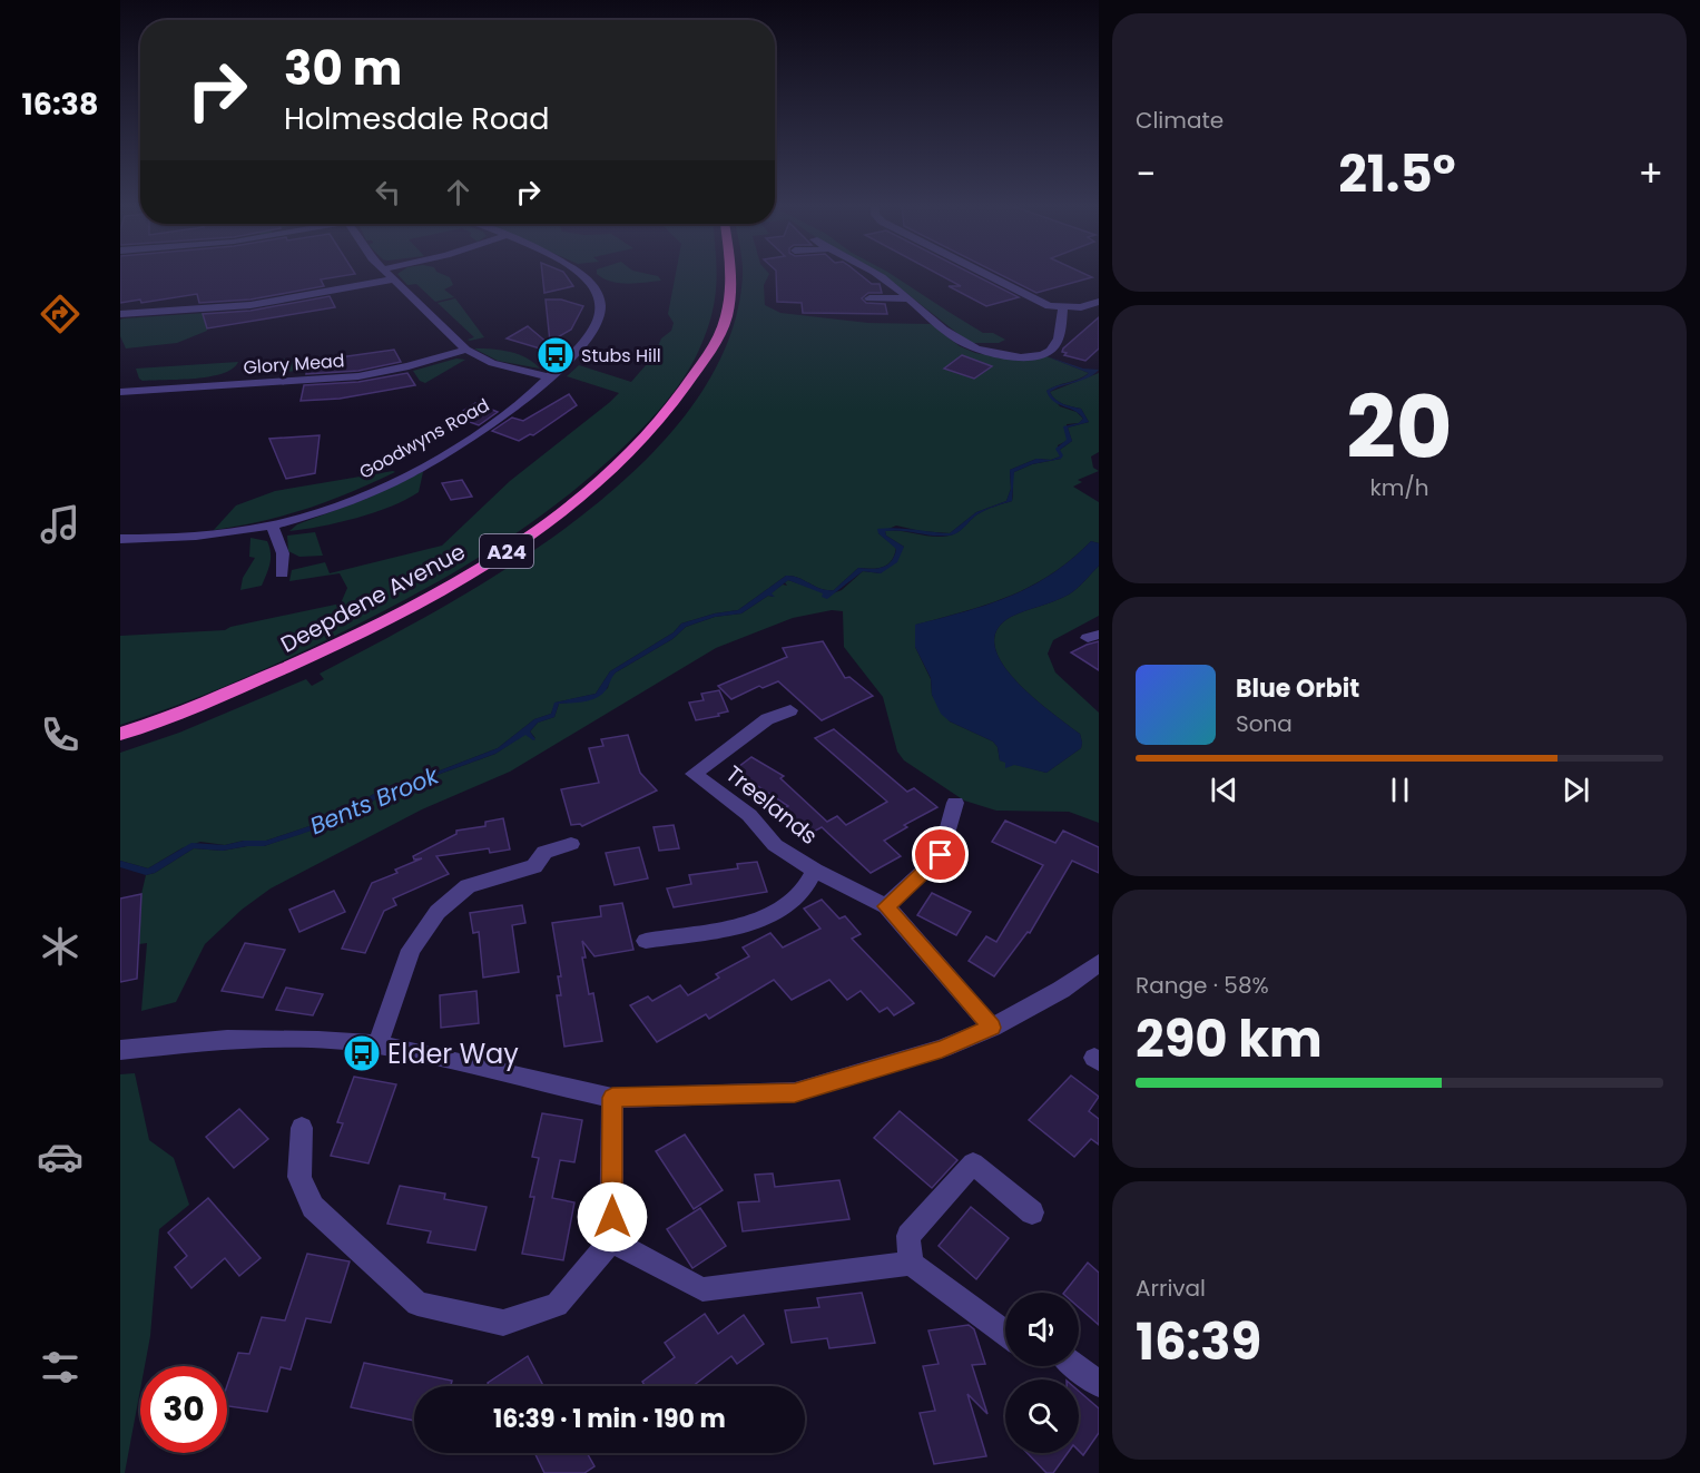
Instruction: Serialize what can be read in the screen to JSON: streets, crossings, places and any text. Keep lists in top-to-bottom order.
{
  "streets": {
    "highway": ["A24", "Deepdene Avenue"],
    "street": ["Glory Mead", "Goodwyns Road", "Treelands"]
  },
  "water": ["Bents Brook"],
  "places": {
    "bus stop": ["Stubs Hill", "Elder Way"]
  },
  "page": {
    "tabs": "16:38",
    "tile": [
      "Climate",
      ["20", "km/h"],
      ["Range · 58%", "290 km"],
      ["Arrival", "16:39"]
    ],
    "turn": ["30 m", "Holmesdale Road"],
    "heat": ["−", "21.5°", "+"],
    "song": ["Blue Orbit", "Sona"],
    "limit": "30",
    "trip": "16:39 · 1 min · 190 m"
  }
}
